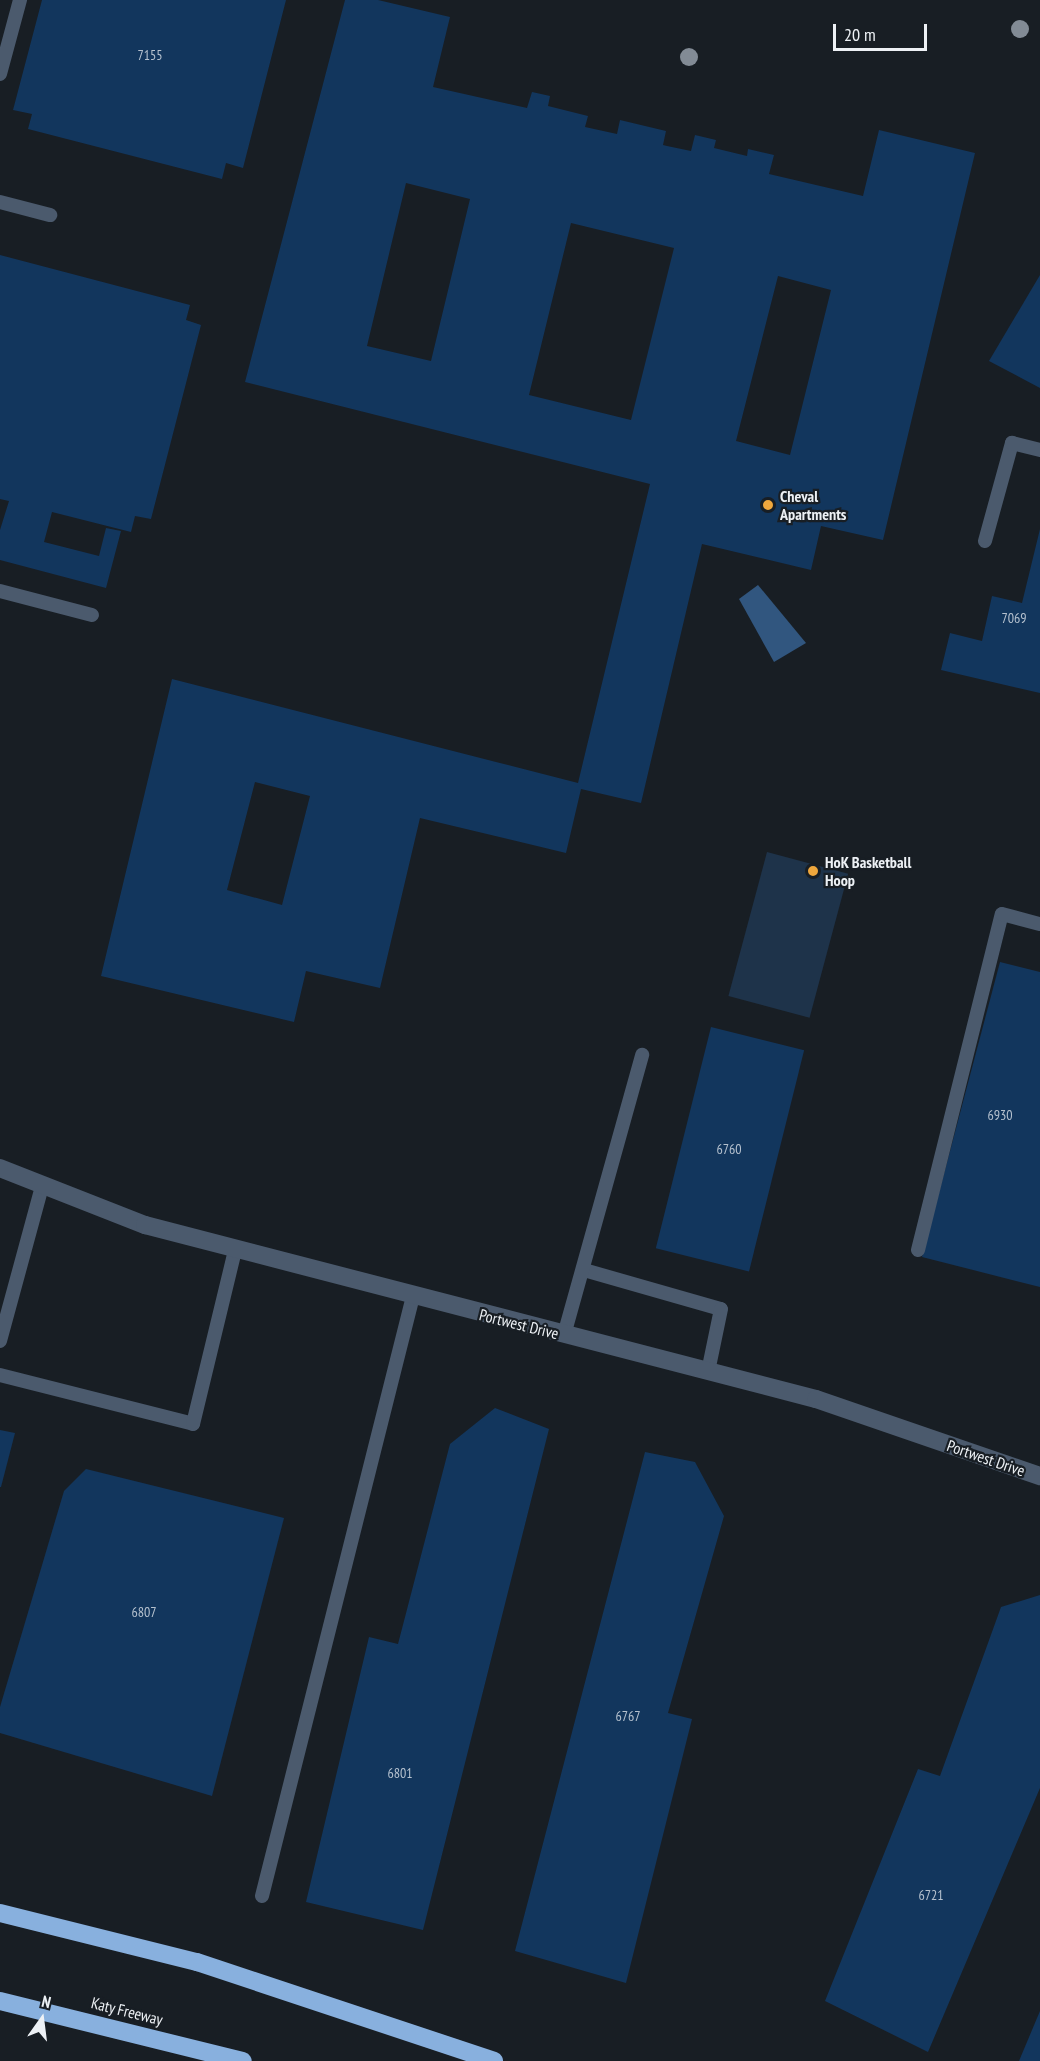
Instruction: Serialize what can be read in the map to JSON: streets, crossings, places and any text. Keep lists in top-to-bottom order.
{
  "streets": {
    "highway": ["Katy Freeway"],
    "street": ["Portwest Drive"]
  },
  "places": ["Cheval Apartments", "HoK Basketball Hoop"],
  "house_numbers": [
    "7155",
    "7069",
    "6930",
    "6760",
    "6807",
    "6767",
    "6801",
    "6721"
  ],
  "scale_bar": "20 m",
  "north": "top"
}
